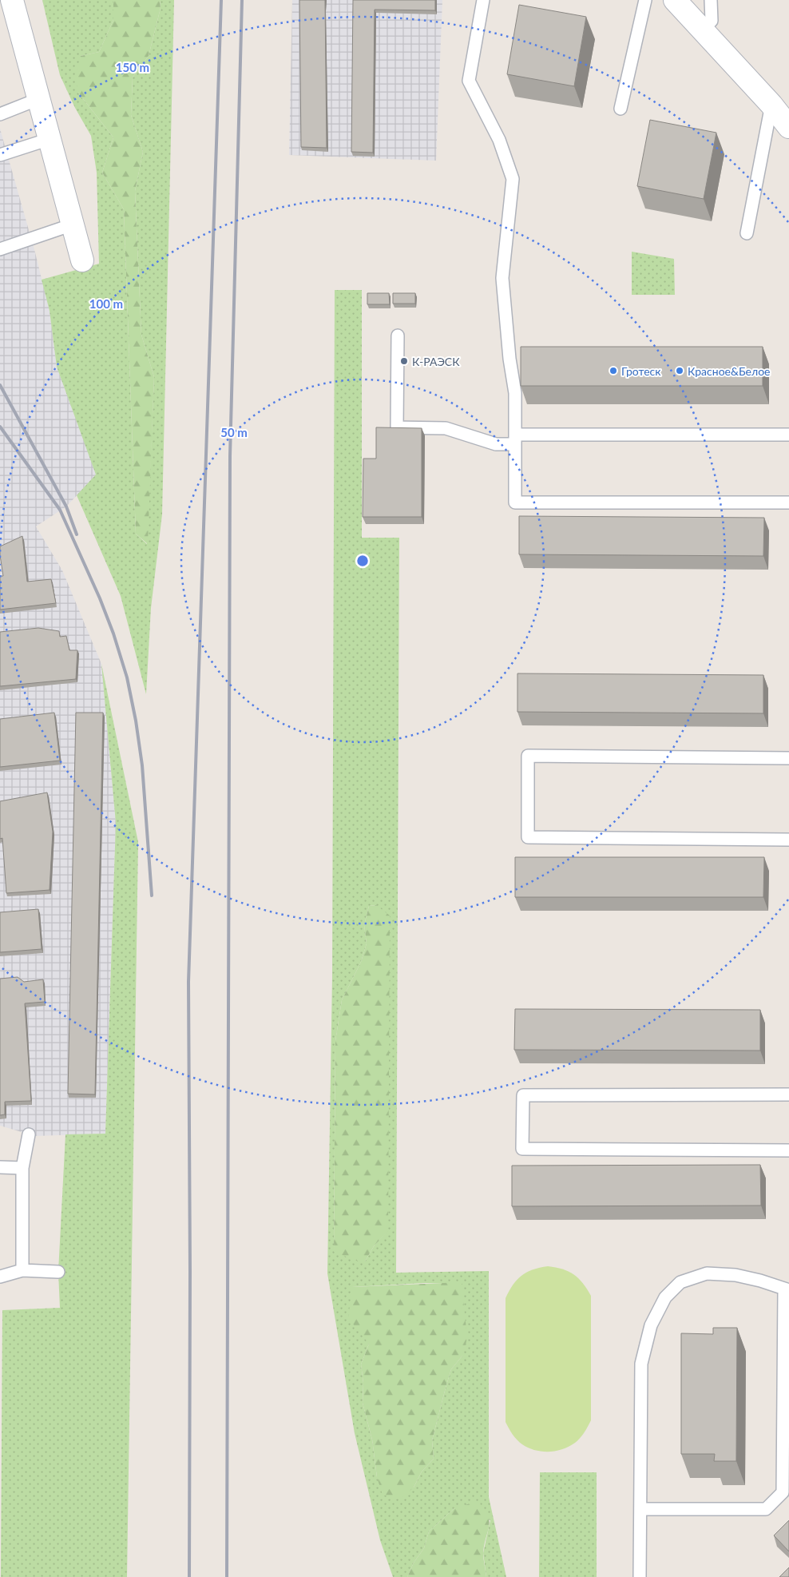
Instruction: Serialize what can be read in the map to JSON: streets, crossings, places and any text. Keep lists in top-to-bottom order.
{
  "places": ["К-РАЭСК", "Гротеск", "Красное&Белое"],
  "rings": ["150 m", "100 m", "50 m"]
}
